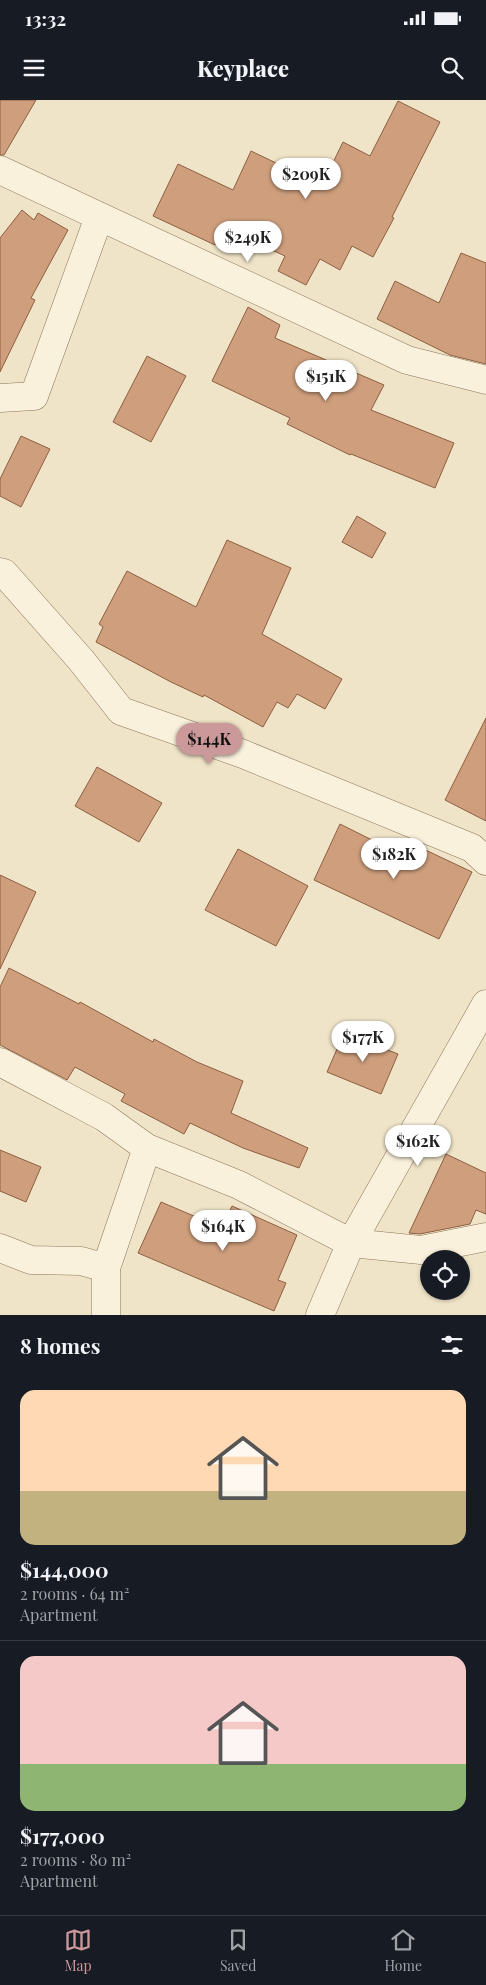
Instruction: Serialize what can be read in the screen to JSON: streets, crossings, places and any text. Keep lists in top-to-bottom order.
{
  "page": {
    "status": "13:32",
    "header": "Keyplace",
    "price": [
      "$209K",
      "$249K",
      "$151K",
      "$144K",
      "$182K",
      "$177K",
      "$162K",
      "$164K"
    ],
    "heading": "8 homes",
    "list": [
      {
        "name": "$144,000",
        "note": "2 rooms · 64 m² · Apartment"
      },
      {
        "name": "$177,000",
        "note": "2 rooms · 80 m² · Apartment"
      }
    ],
    "tabs": ["Map", "Saved", "Home"]
  }
}
